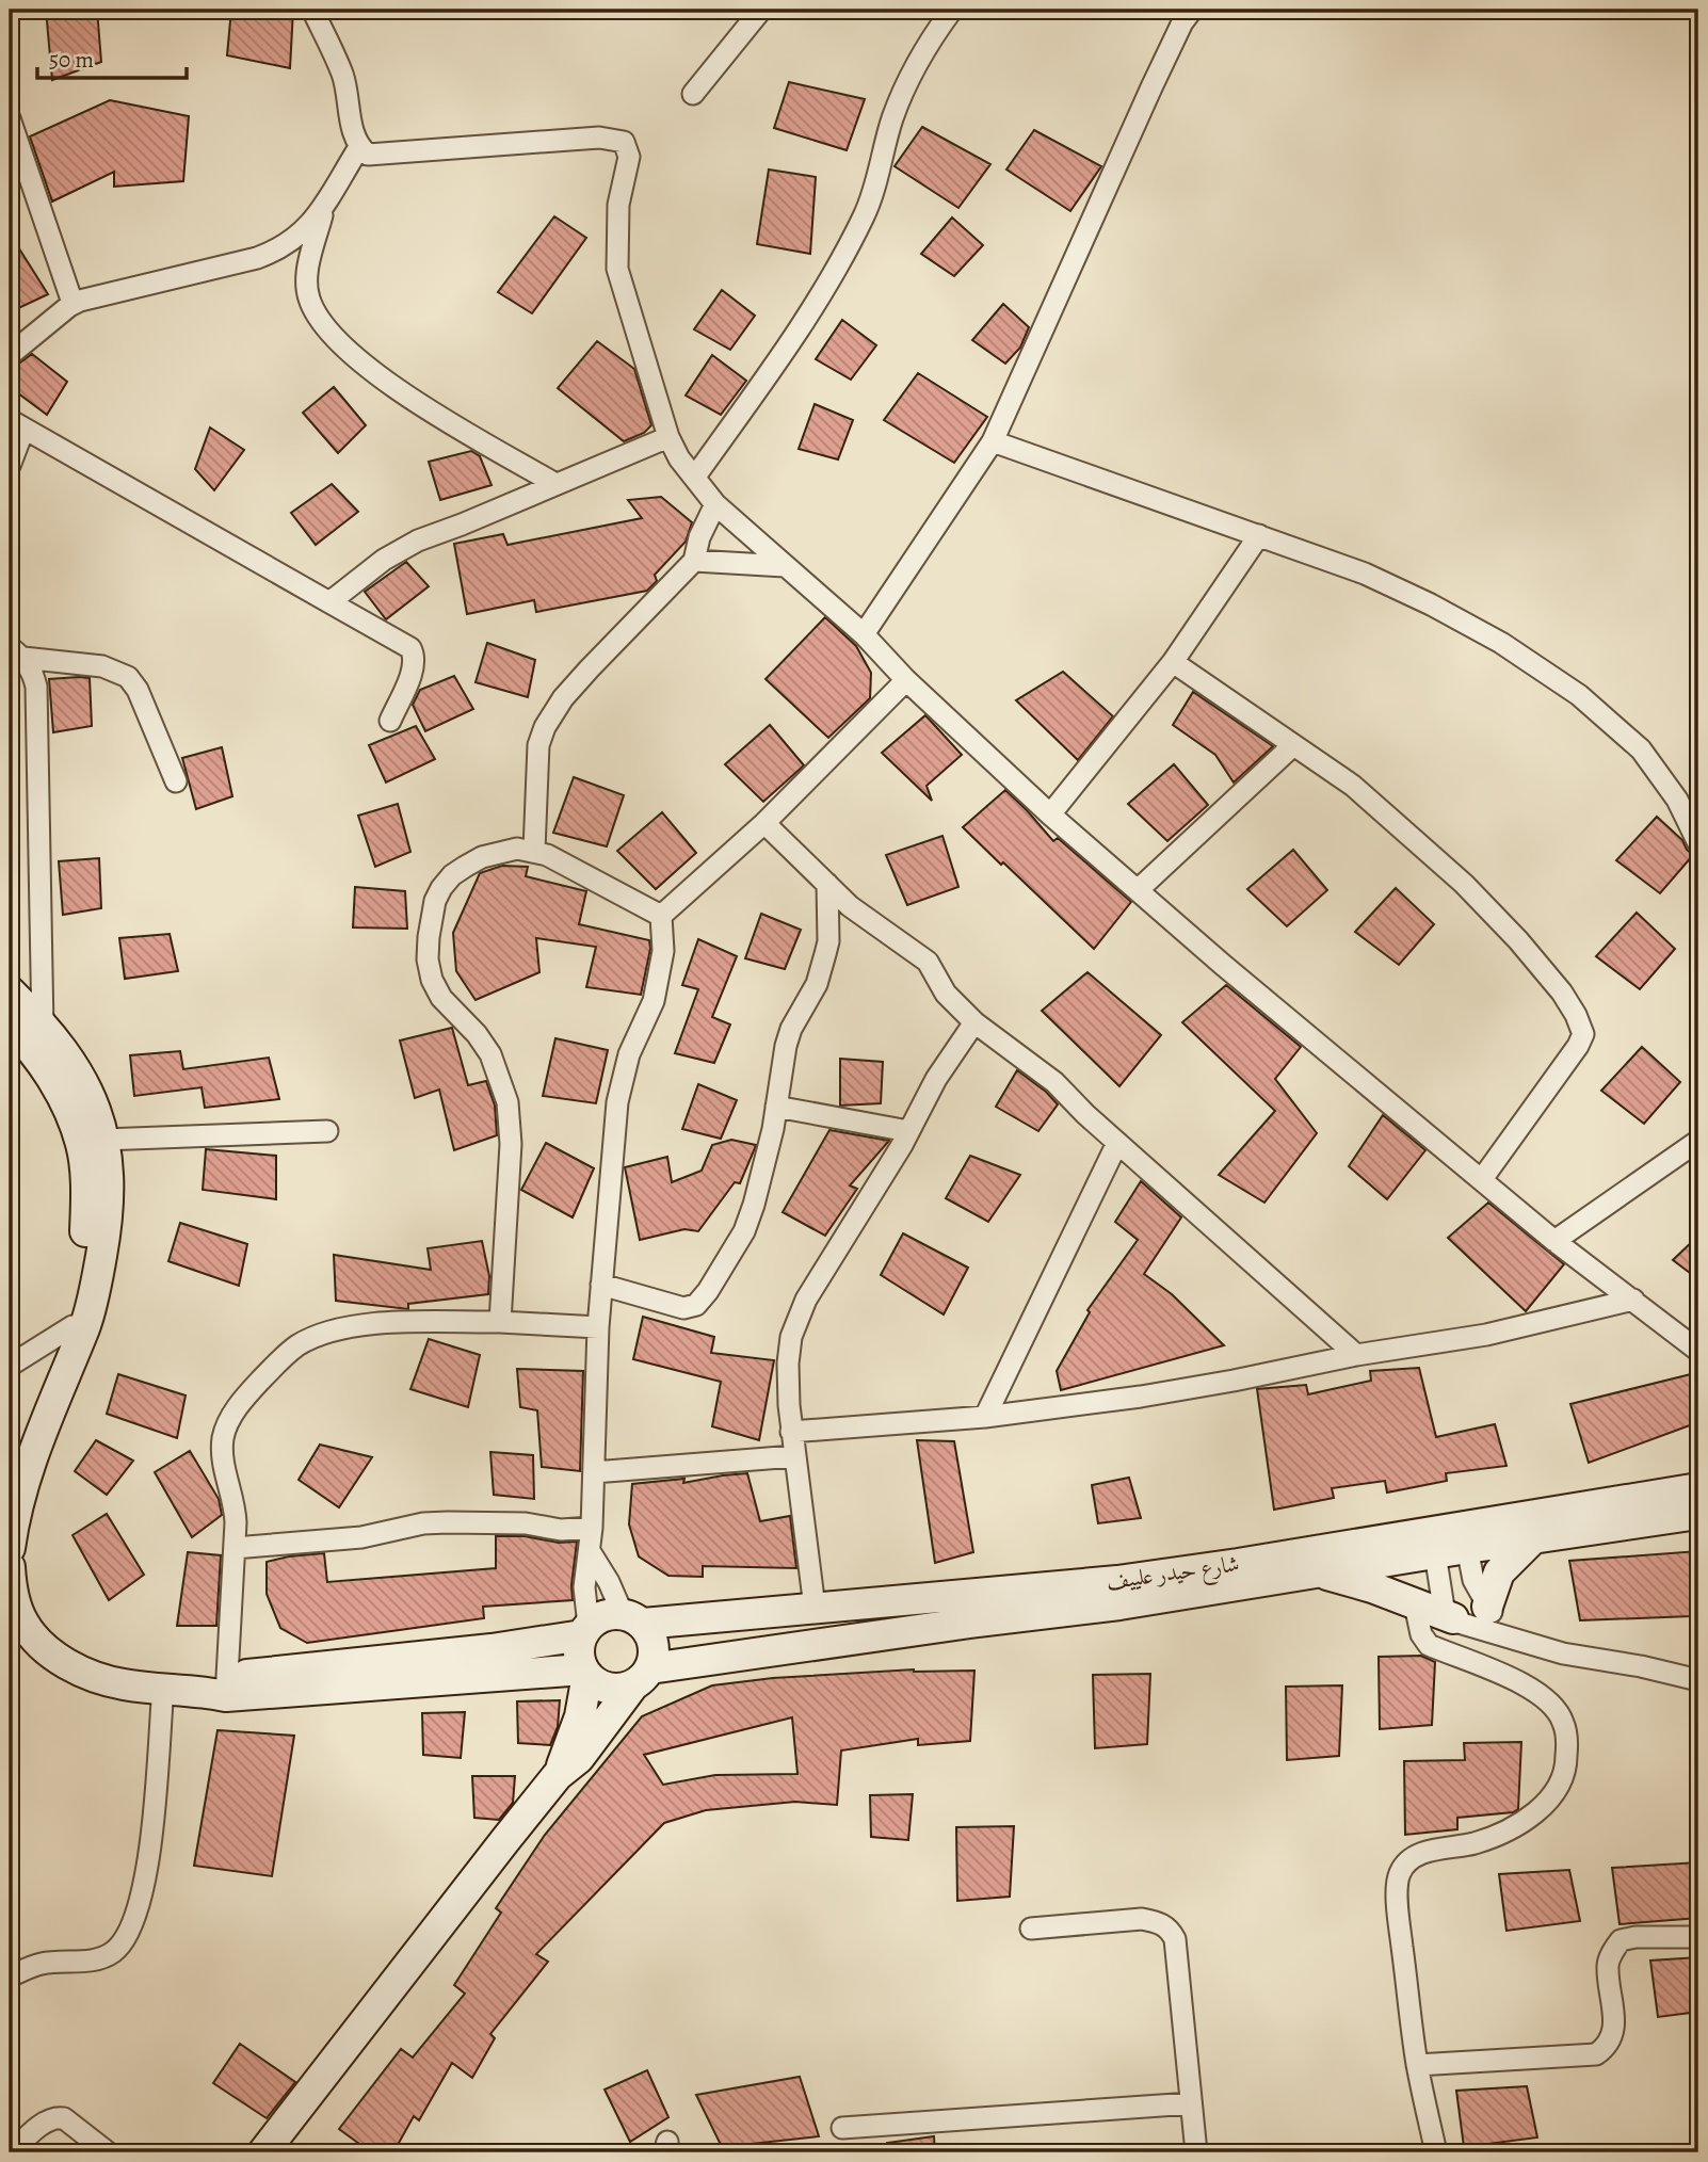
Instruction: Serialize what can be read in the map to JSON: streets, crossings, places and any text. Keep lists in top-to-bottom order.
{
  "streets": {
    "main road": ["شارع حيدر علييف"]
  },
  "scale_bar": "50 m"
}
